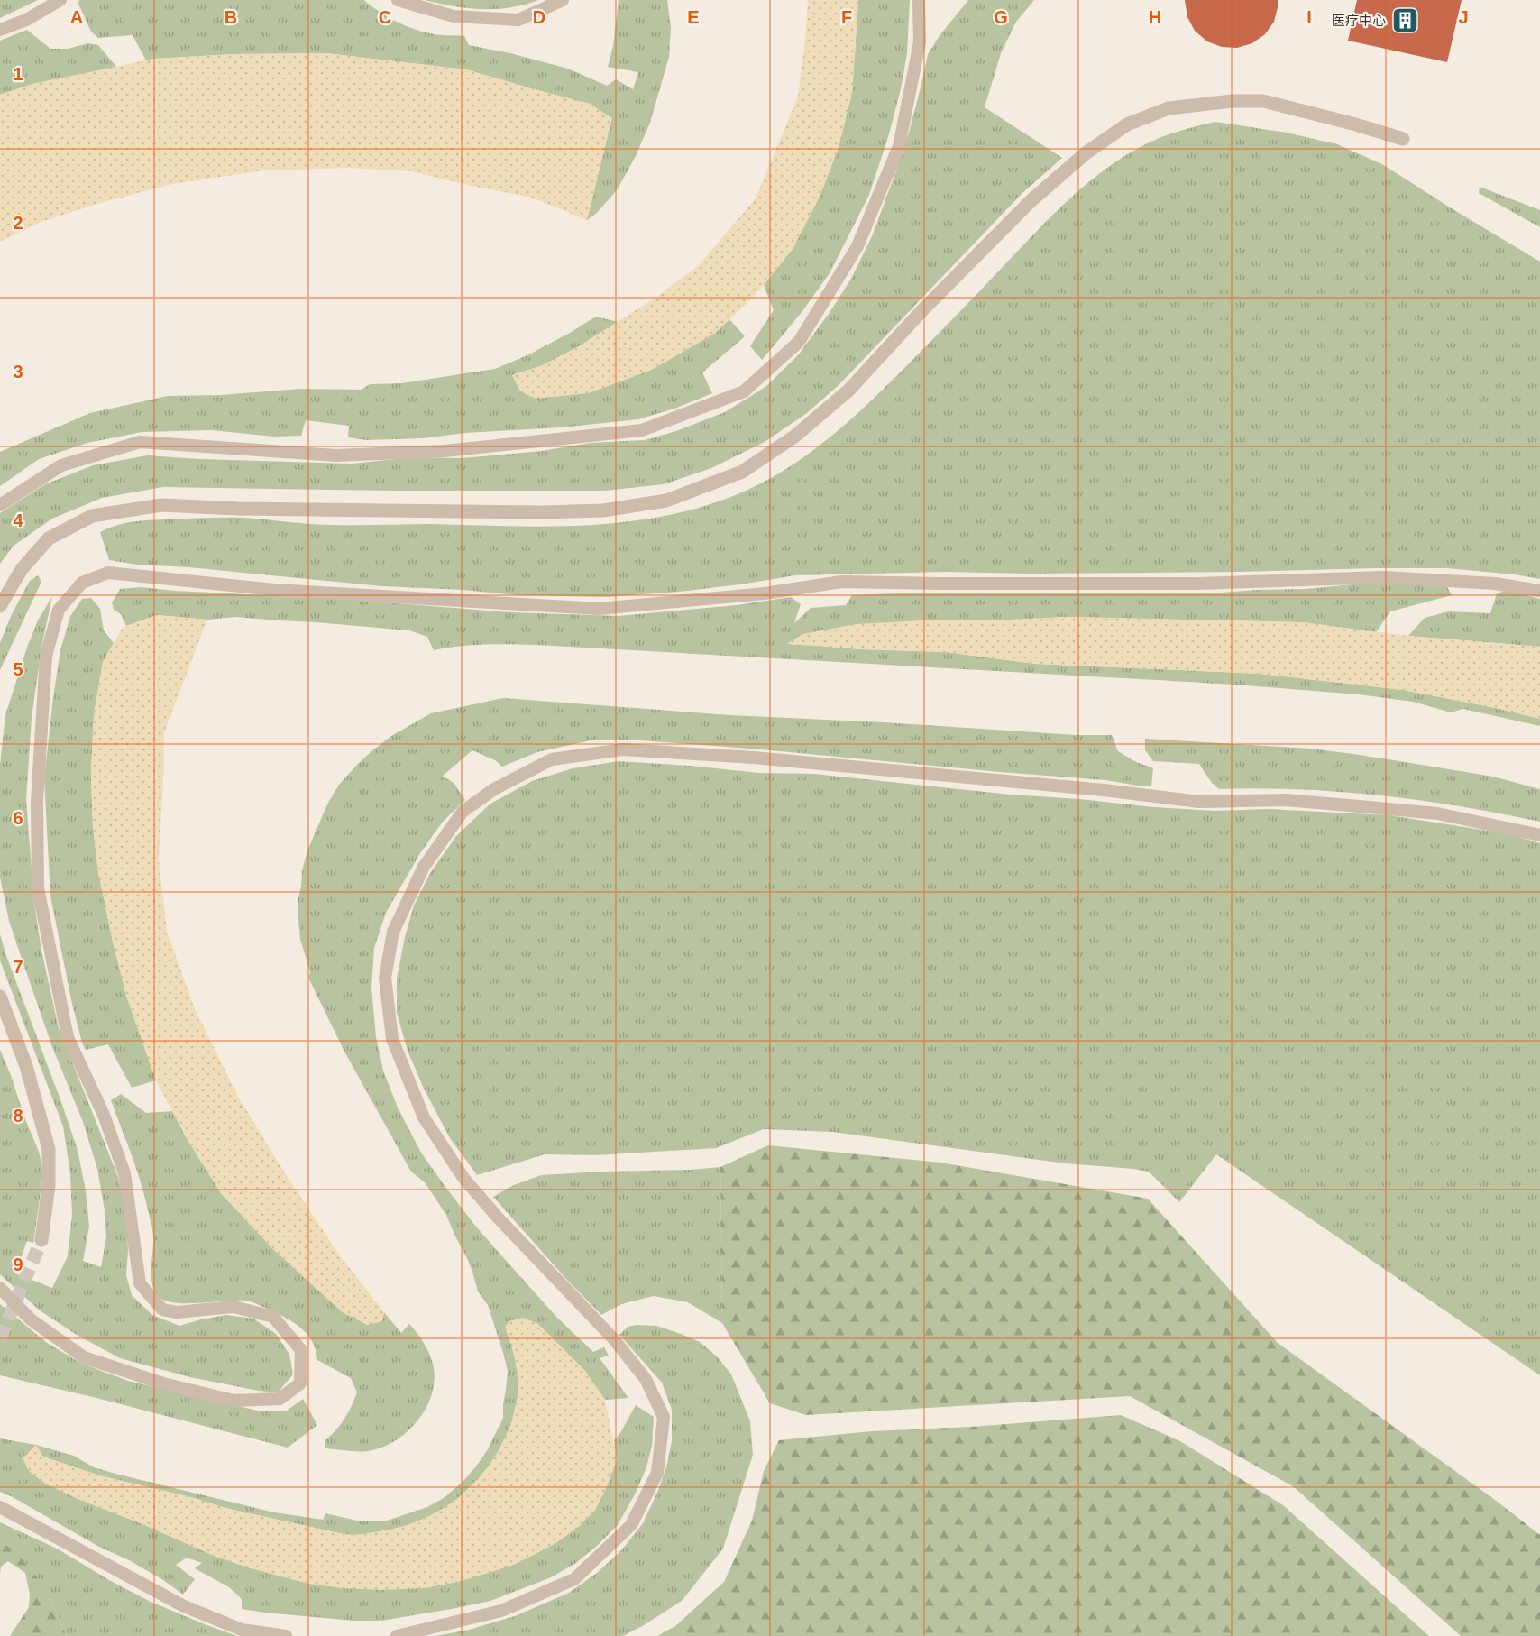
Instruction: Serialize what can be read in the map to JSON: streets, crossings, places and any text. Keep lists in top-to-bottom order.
{
  "places": {
    "building": ["医疗中心"]
  },
  "grid": {
    "columns": [
      "A",
      "B",
      "C",
      "D",
      "E",
      "F",
      "G",
      "H",
      "I",
      "J"
    ],
    "rows": [
      "1",
      "2",
      "3",
      "4",
      "5",
      "6",
      "7",
      "8",
      "9"
    ]
  }
}
